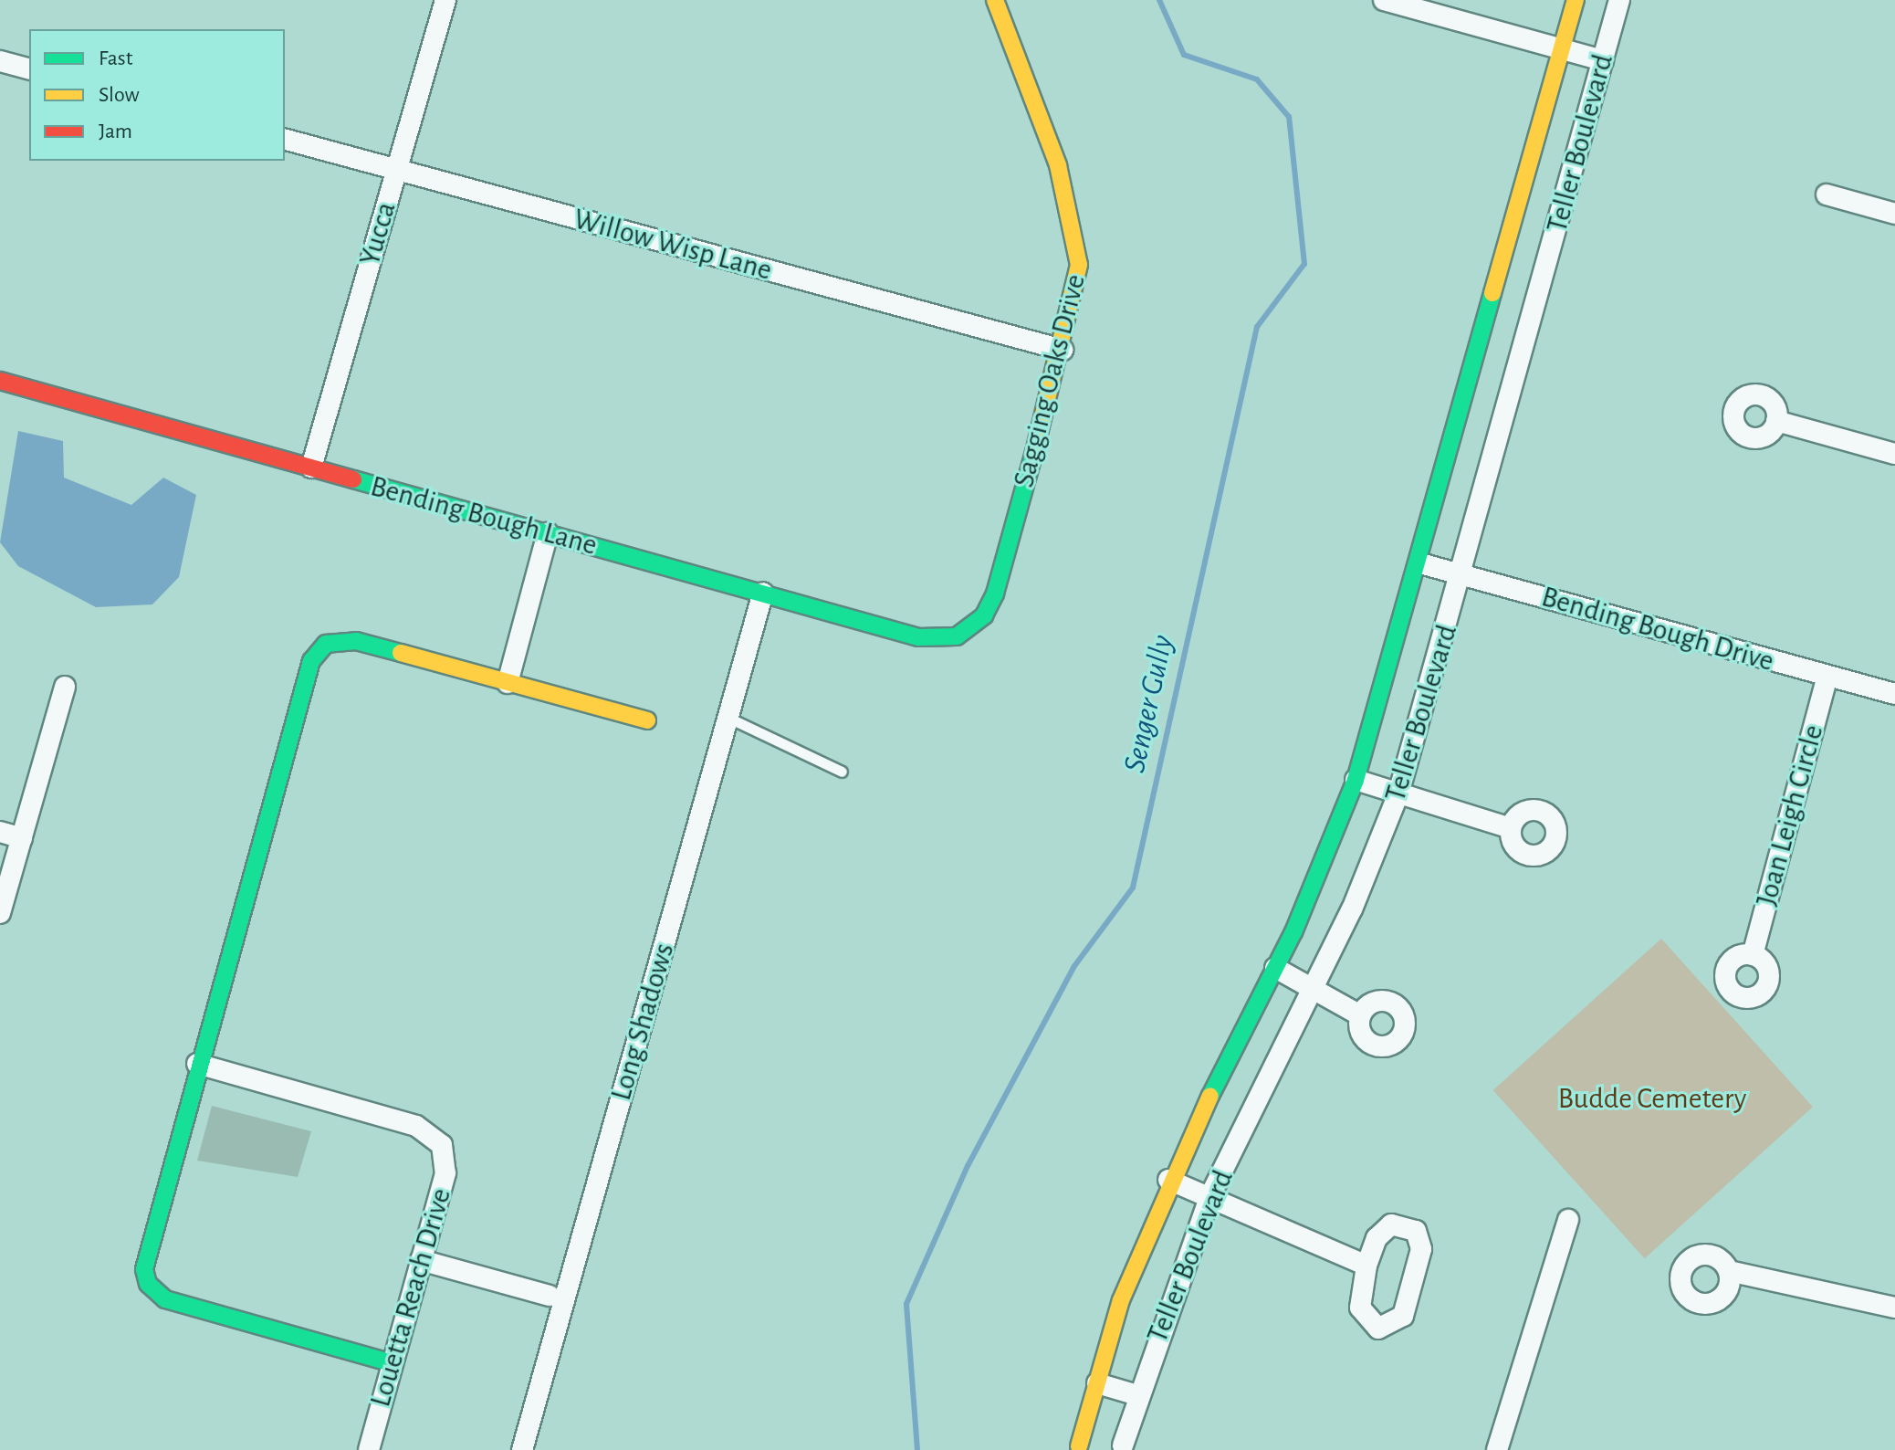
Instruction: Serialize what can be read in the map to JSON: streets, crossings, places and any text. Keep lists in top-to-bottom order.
{
  "streets": {
    "street": [
      "Teller Boulevard",
      "Yucca",
      "Willow Wisp Lane",
      "Sagging Oaks Drive",
      "Bending Bough Lane",
      "Bending Bough Drive",
      "Joan Leigh Circle",
      "Long Shadows",
      "Louetta Reach Drive"
    ]
  },
  "crossings": [
    ["Teller Boulevard", "Bending Bough Drive"],
    ["Yucca", "Willow Wisp Lane"],
    ["Yucca", "Bending Bough Lane"],
    ["Willow Wisp Lane", "Sagging Oaks Drive"],
    ["Sagging Oaks Drive", "Bending Bough Lane"],
    ["Bending Bough Lane", "Long Shadows"],
    ["Bending Bough Drive", "Joan Leigh Circle"]
  ],
  "water": ["Senger Gully"],
  "parks": ["Budde Cemetery"],
  "legend": ["Fast", "Slow", "Jam"]
}
